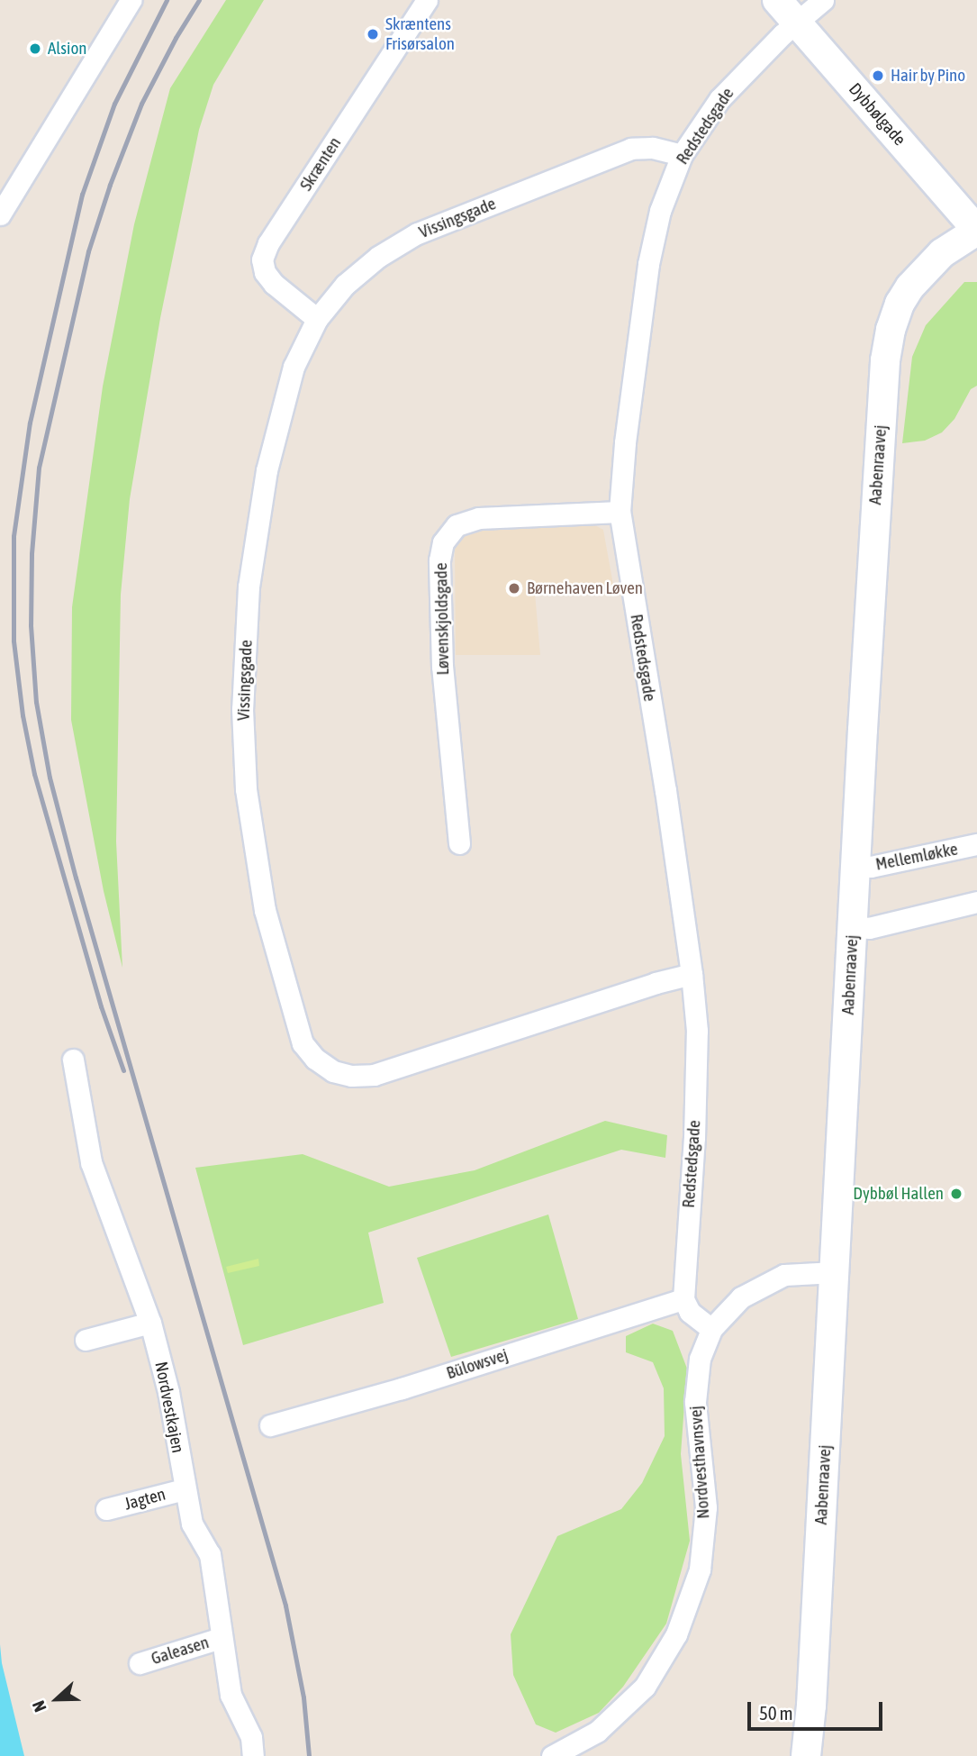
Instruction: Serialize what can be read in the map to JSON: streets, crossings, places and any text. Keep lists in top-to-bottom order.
{
  "streets": {
    "street": [
      "Dybbølgade",
      "Redstedsgade",
      "Skrænten",
      "Vissingsgade",
      "Aabenraavej",
      "Løvenskjoldsgade",
      "Mellemløkke",
      "Bülowsvej",
      "Nordvestkajen",
      "Nordvesthavnsvej",
      "Jagten",
      "Galeasen"
    ]
  },
  "crossings": [
    ["Dybbølgade", "Redstedsgade"],
    ["Dybbølgade", "Aabenraavej"],
    ["Redstedsgade", "Vissingsgade"],
    ["Redstedsgade", "Løvenskjoldsgade"],
    ["Redstedsgade", "Bülowsvej"],
    ["Skrænten", "Vissingsgade"],
    ["Aabenraavej", "Mellemløkke"],
    ["Aabenraavej", "Nordvesthavnsvej"],
    ["Nordvestkajen", "Jagten"],
    ["Nordvestkajen", "Galeasen"]
  ],
  "places": [
    "Skræntens Frisørsalon",
    "Alsion",
    "Hair by Pino",
    "Børnehaven Løven",
    "Dybbøl Hallen"
  ],
  "scale_bar": "50 m",
  "north": "left"
}
